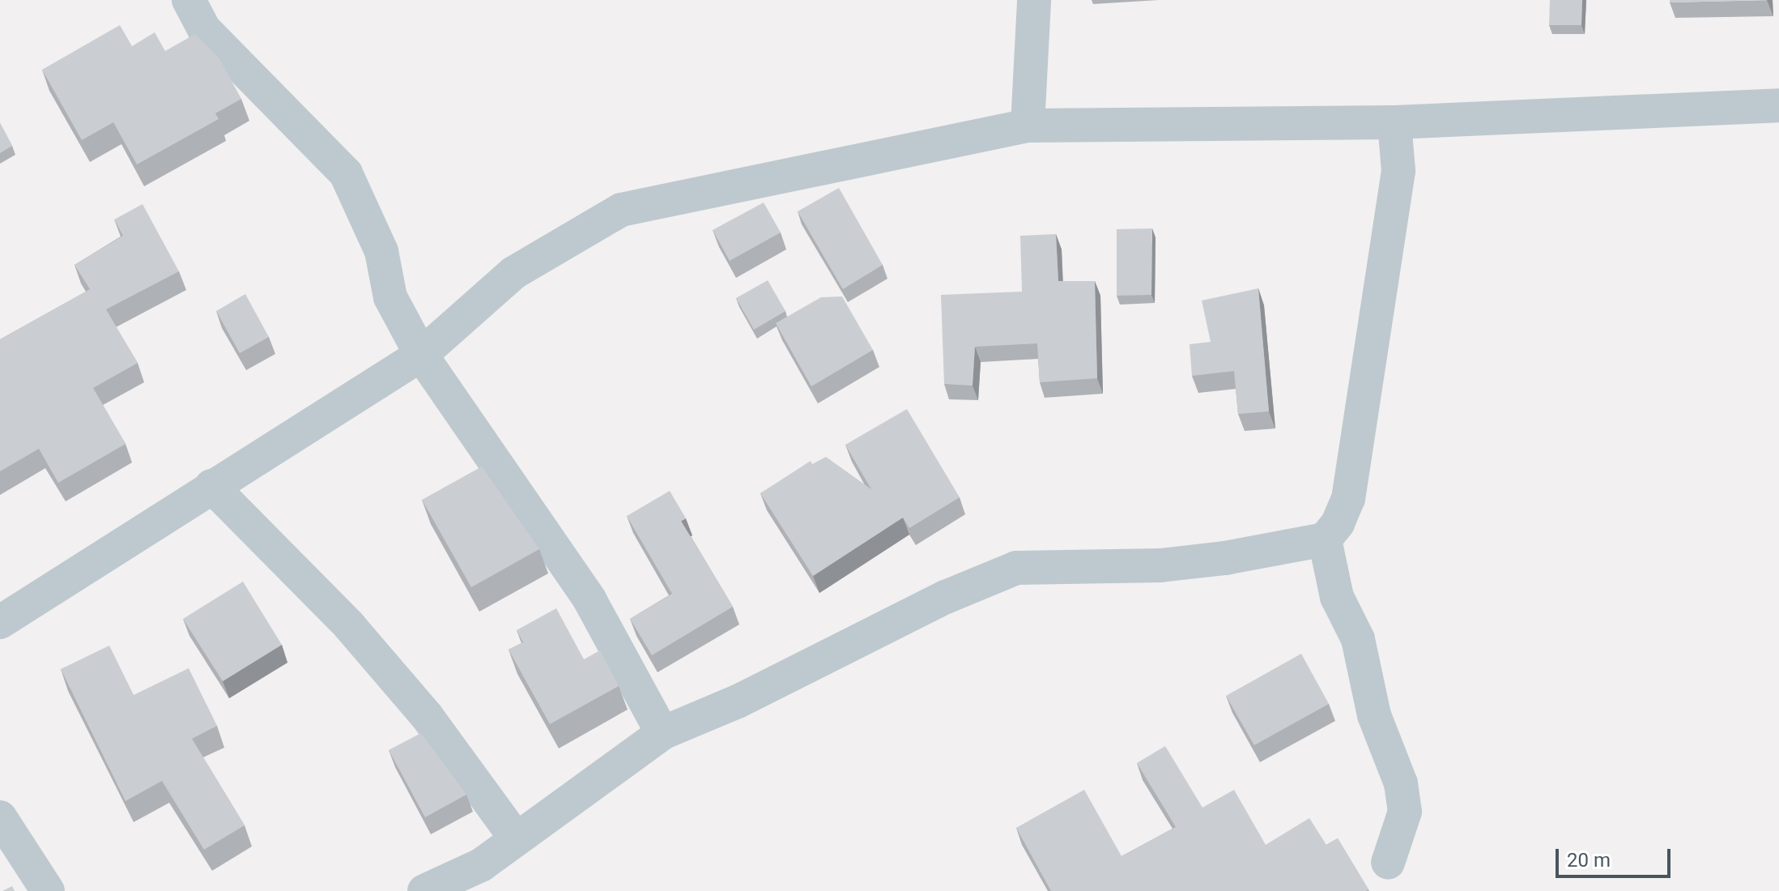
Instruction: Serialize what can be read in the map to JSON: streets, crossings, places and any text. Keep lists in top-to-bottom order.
{
  "scale_bar": "20 m"
}
